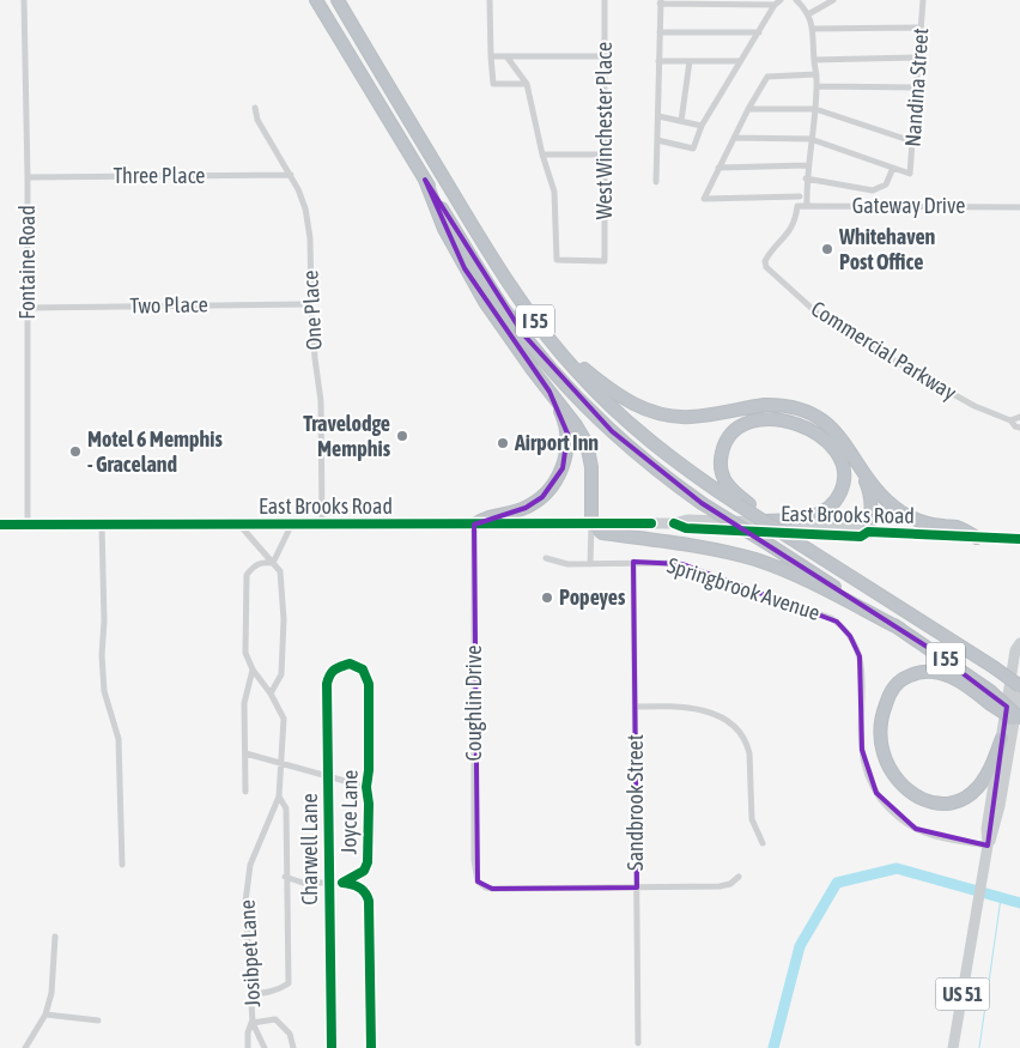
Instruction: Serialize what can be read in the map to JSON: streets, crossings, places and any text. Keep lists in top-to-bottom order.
{
  "streets": {
    "highway": ["I 55"],
    "main road": ["East Brooks Road", "US 51"],
    "street": [
      "Nandina Street",
      "West Winchester Place",
      "Three Place",
      "Gateway Drive",
      "Fontaine Road",
      "Two Place",
      "One Place",
      "Commercial Parkway",
      "Springbrook Avenue",
      "Coughlin Drive",
      "Sandbrook Street",
      "Joyce Lane",
      "Charwell Lane",
      "Josibpet Lane"
    ]
  },
  "crossings": [
    ["Three Place", "Fontaine Road"],
    ["Three Place", "One Place"],
    ["Gateway Drive", "Commercial Parkway"],
    ["Fontaine Road", "Two Place"],
    ["Fontaine Road", "East Brooks Road"],
    ["Two Place", "One Place"],
    ["One Place", "East Brooks Road"],
    ["I 55", "US 51"],
    ["East Brooks Road", "Coughlin Drive"],
    ["Springbrook Avenue", "Sandbrook Street"],
    ["Springbrook Avenue", "US 51"],
    ["Coughlin Drive", "Sandbrook Street"],
    ["Joyce Lane", "Charwell Lane"]
  ],
  "places": [
    "Whitehaven Post Office",
    "Travelodge Memphis",
    "Airport Inn",
    "Motel 6 Memphis - Graceland",
    "Popeyes"
  ]
}
